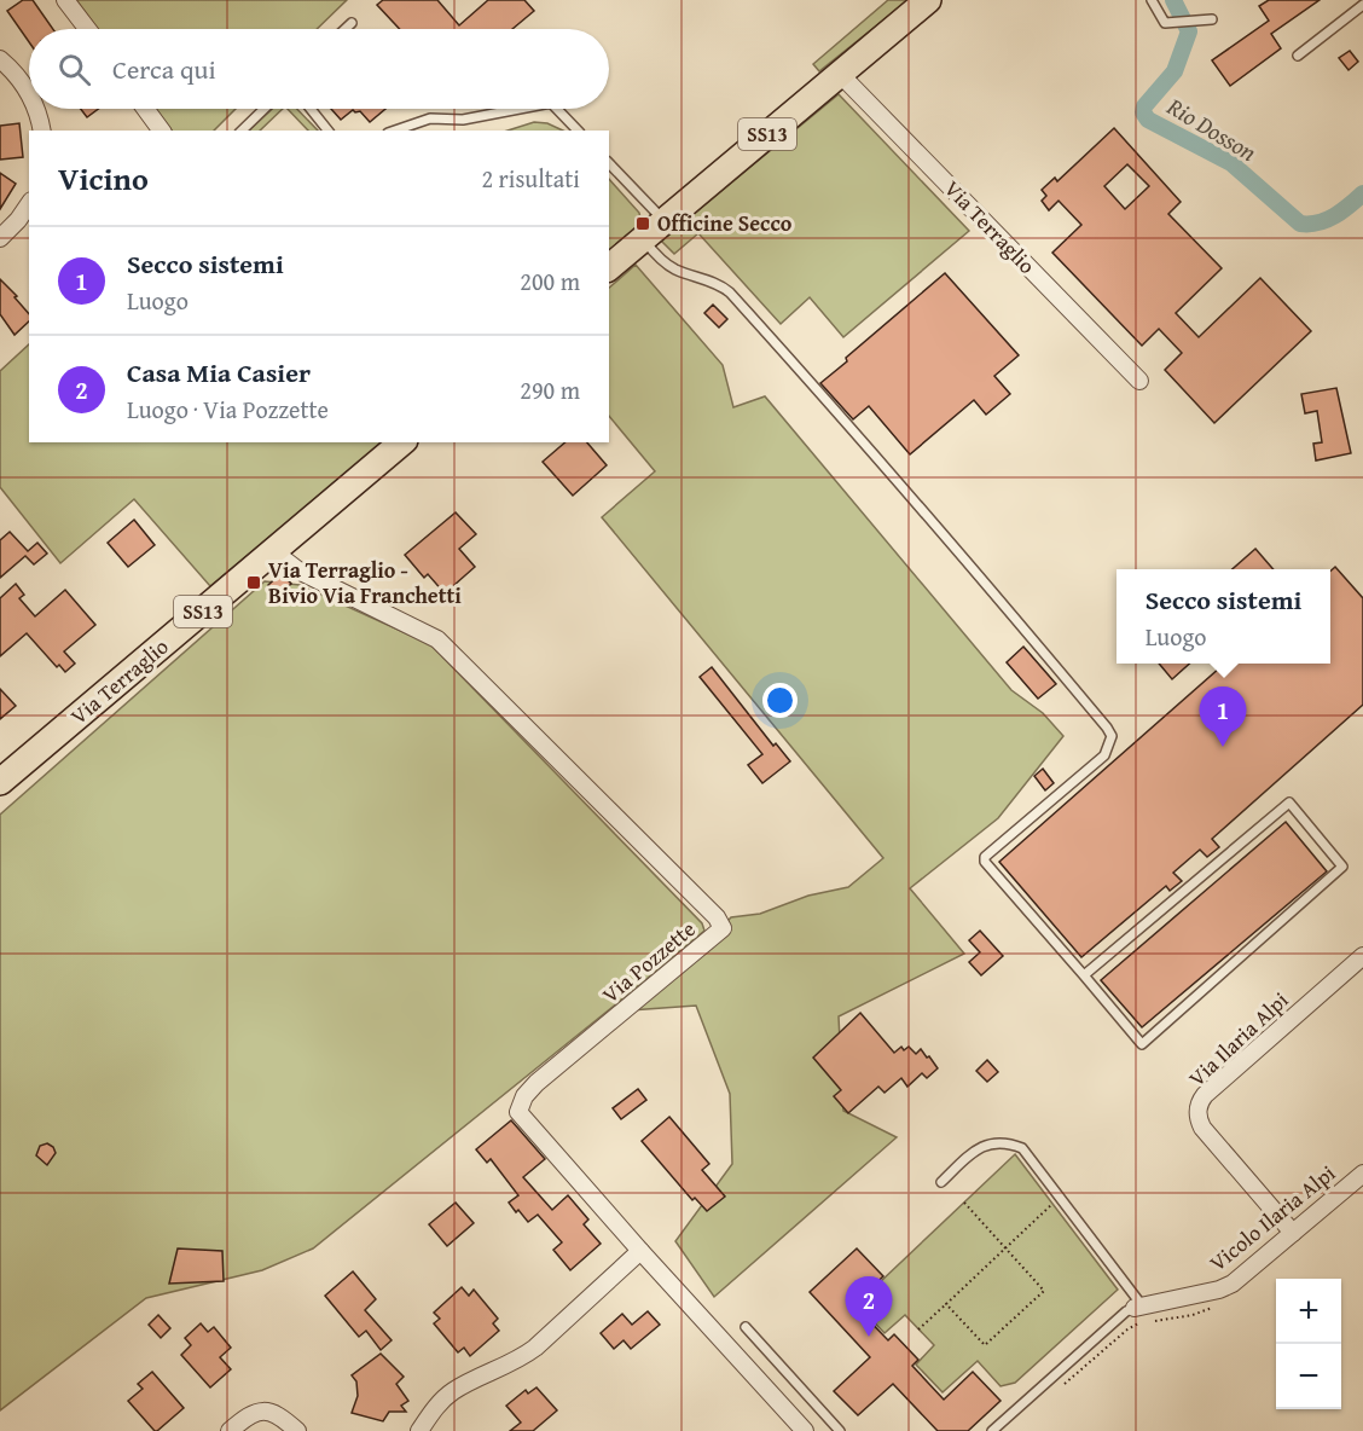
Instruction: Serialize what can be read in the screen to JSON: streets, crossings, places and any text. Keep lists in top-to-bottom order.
{
  "streets": {
    "main road": ["SS13", "Via Terraglio"],
    "street": ["Via Pozzette", "Via Ilaria Alpi", "Vicolo Ilaria Alpi"]
  },
  "crossings": [
    ["SS13", "Via Terraglio"],
    ["Via Terraglio", "Via Pozzette"],
    ["Via Ilaria Alpi", "Vicolo Ilaria Alpi"]
  ],
  "water": ["Rio Dosson"],
  "places": {
    "transit": ["Officine Secco", "Via Terraglio - Bivio Via Franchetti"]
  },
  "page": {
    "search": "Cerca qui",
    "heading": ["Vicino", "2 risultati"],
    "list": [
      {
        "mark": "1",
        "name": "Secco sistemi",
        "note": "Luogo",
        "value": "200 m"
      },
      {
        "mark": "2",
        "name": "Casa Mia Casier",
        "note": "Luogo · Via Pozzette",
        "value": "290 m"
      }
    ],
    "popup": ["Secco sistemi", "Luogo"],
    "pins": ["1", "2"],
    "map_buttons": ["+", "−"]
  }
}
